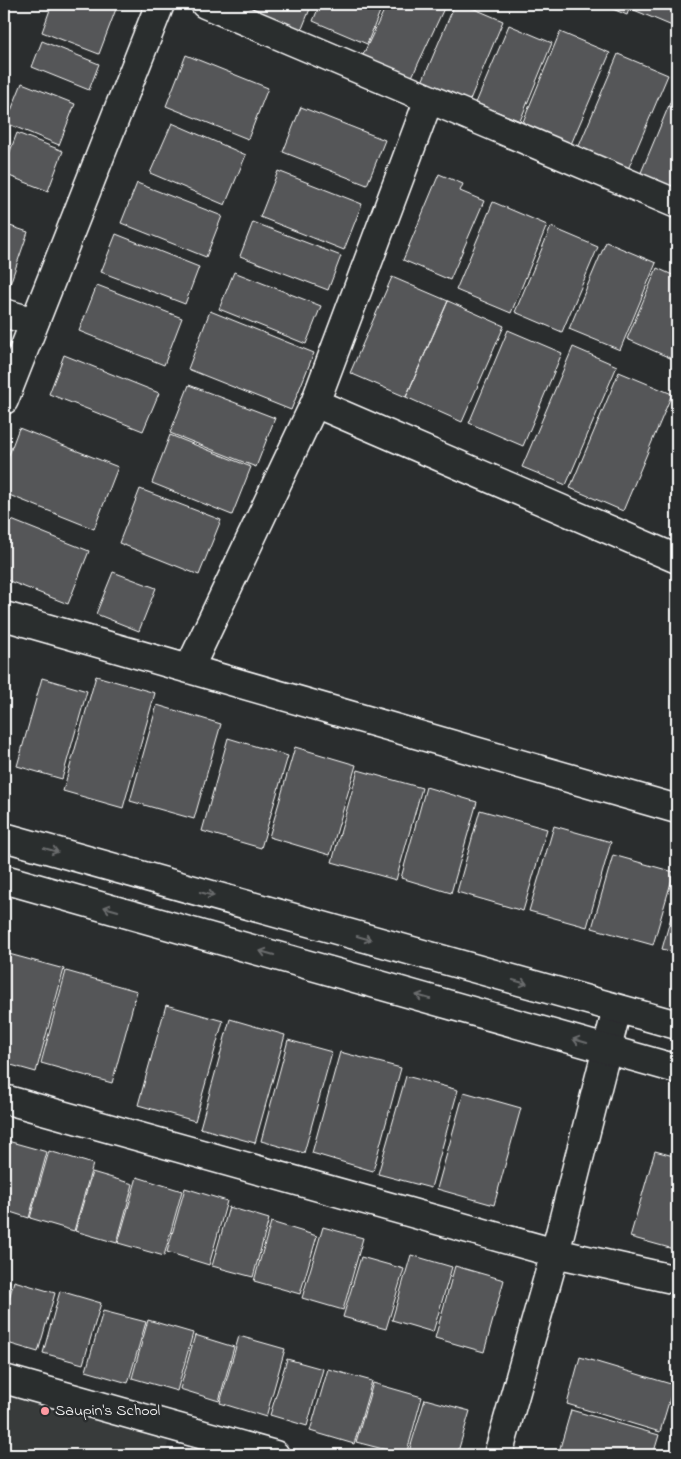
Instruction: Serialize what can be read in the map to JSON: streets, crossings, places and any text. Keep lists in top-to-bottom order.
{
  "places": ["Saupin's School"]
}
